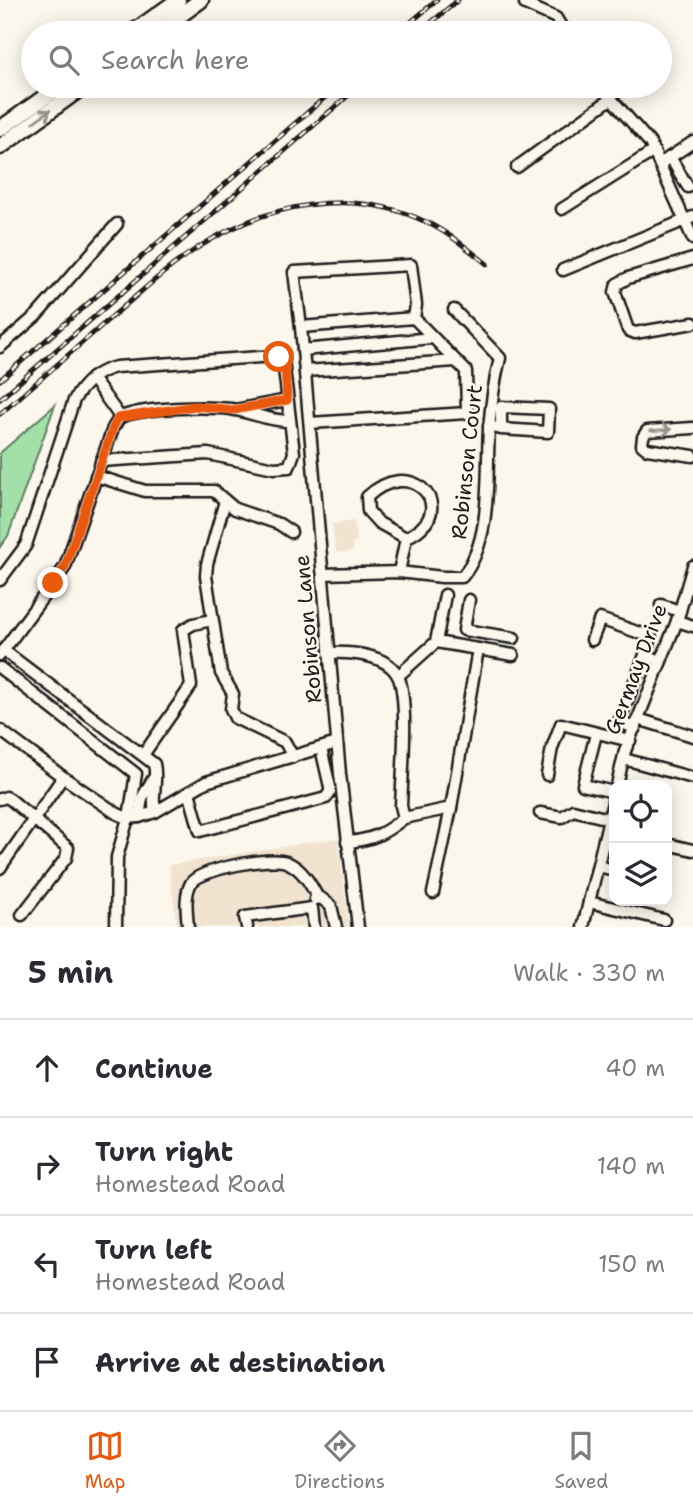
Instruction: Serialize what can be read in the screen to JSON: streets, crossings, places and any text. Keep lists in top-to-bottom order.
{
  "streets": {
    "street": ["Robinson Court", "Robinson Lane", "Germay Drive"]
  },
  "crossings": [
    ["Robinson Court", "Robinson Lane"]
  ],
  "page": {
    "search": "Search here",
    "heading": ["5 min", "Walk · 330 m"],
    "list": [
      ["Continue", "40 m"],
      ["Turn right", "Homestead Road", "140 m"],
      ["Turn left", "Homestead Road", "150 m"],
      "Arrive at destination"
    ],
    "nav": ["Map", "Directions", "Saved"]
  }
}
